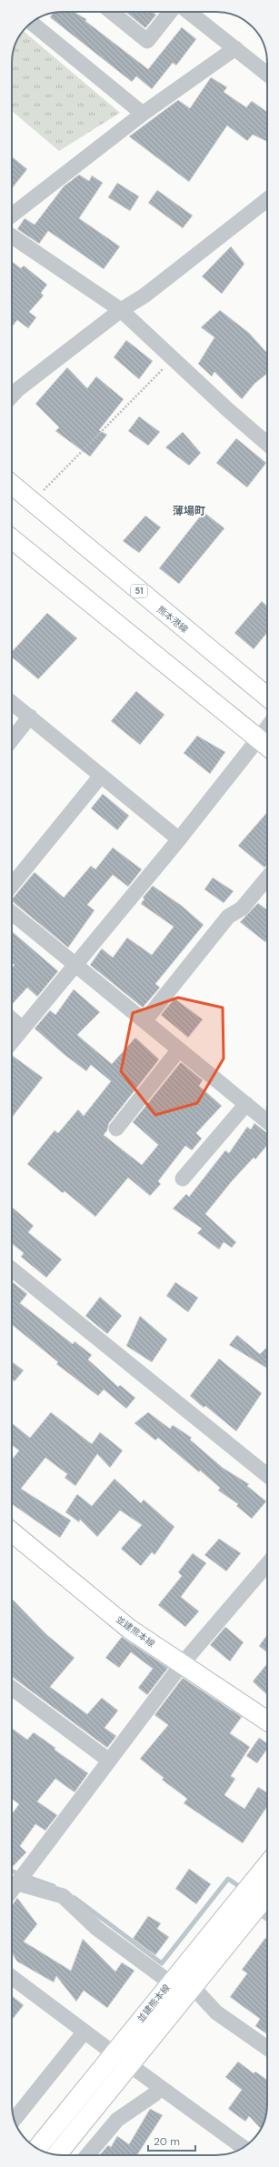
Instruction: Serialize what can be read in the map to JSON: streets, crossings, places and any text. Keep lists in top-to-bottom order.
{
  "streets": {
    "main road": ["51", "熊本港線", "並建熊本線"]
  },
  "districts": ["薄場町"],
  "scale_bar": "20 m"
}
